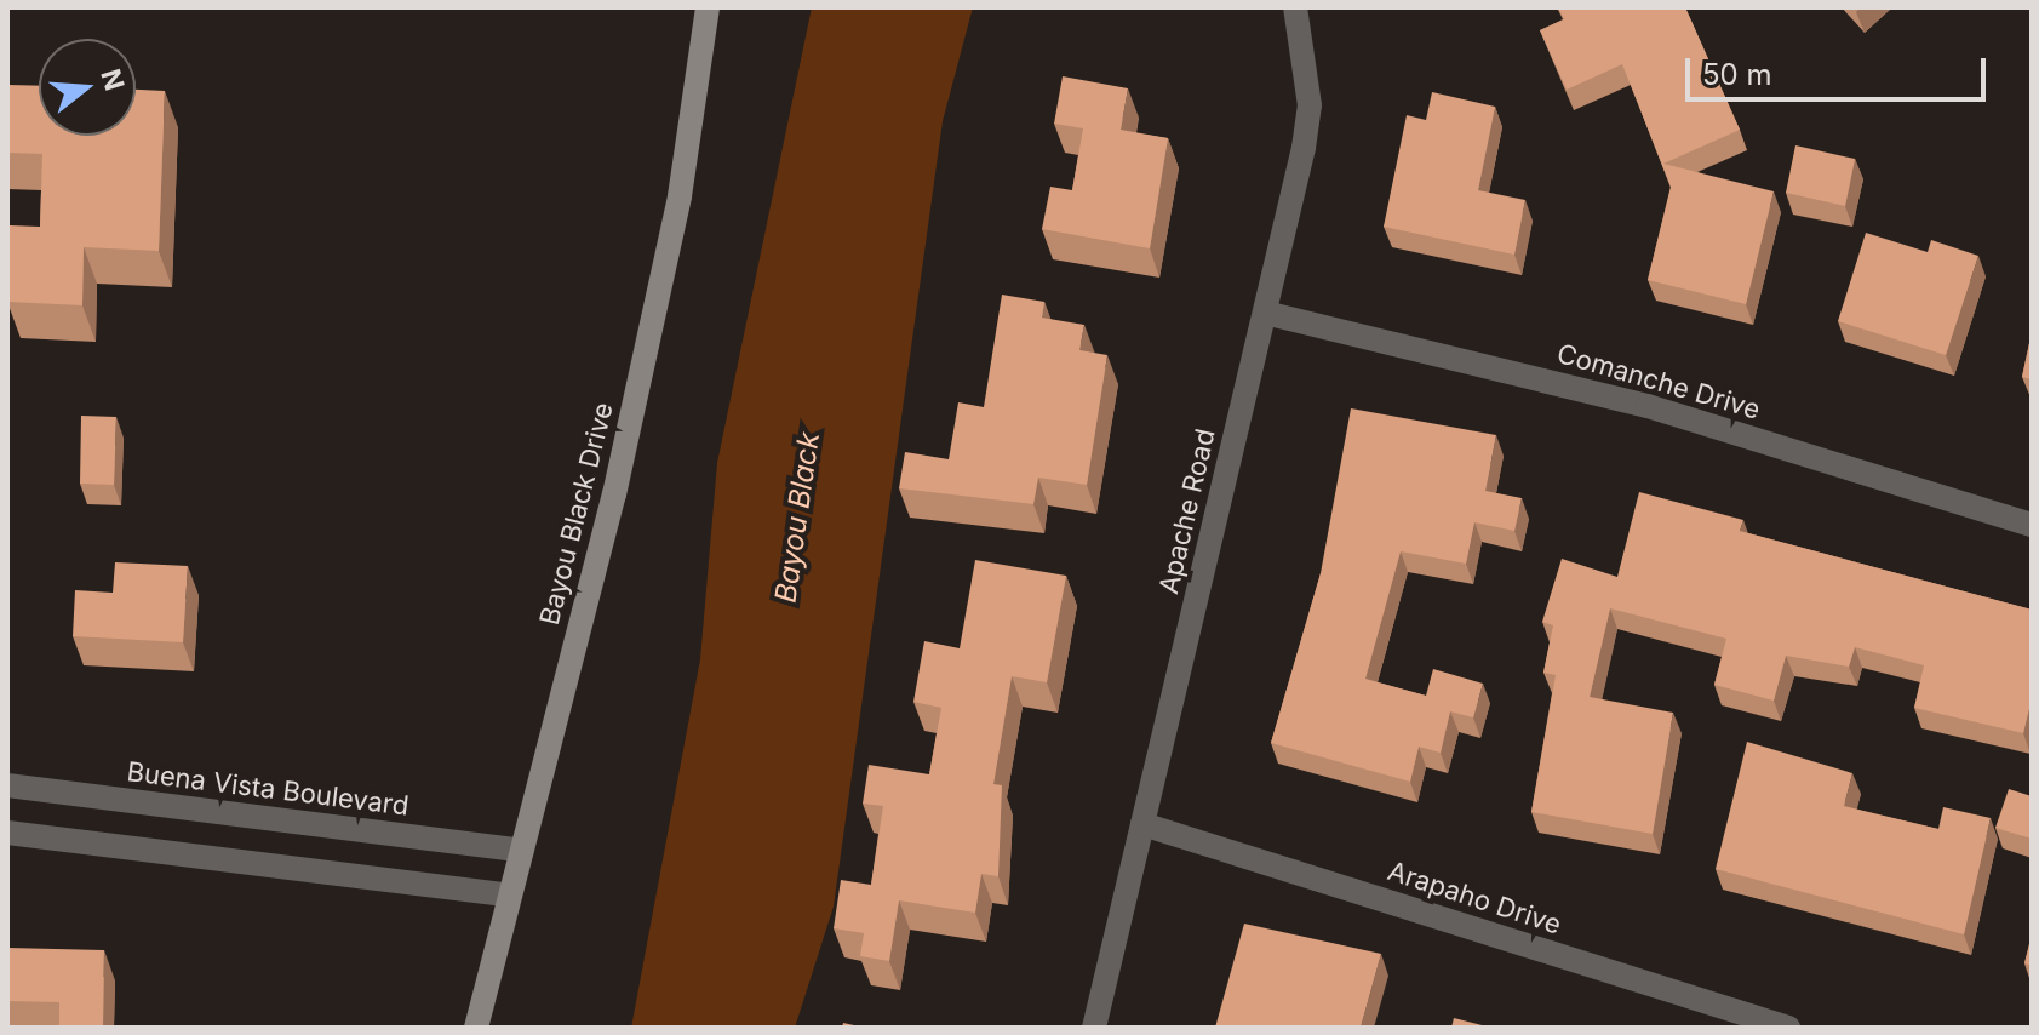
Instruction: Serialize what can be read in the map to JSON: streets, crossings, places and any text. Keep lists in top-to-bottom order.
{
  "streets": {
    "main road": ["Bayou Black Drive"],
    "street": [
      "Comanche Drive",
      "Apache Road",
      "Buena Vista Boulevard",
      "Arapaho Drive"
    ]
  },
  "crossings": [
    ["Comanche Drive", "Apache Road"],
    ["Apache Road", "Arapaho Drive"],
    ["Bayou Black Drive", "Buena Vista Boulevard"]
  ],
  "water": ["Bayou Black"],
  "scale_bar": "50 m",
  "north": "right"
}
